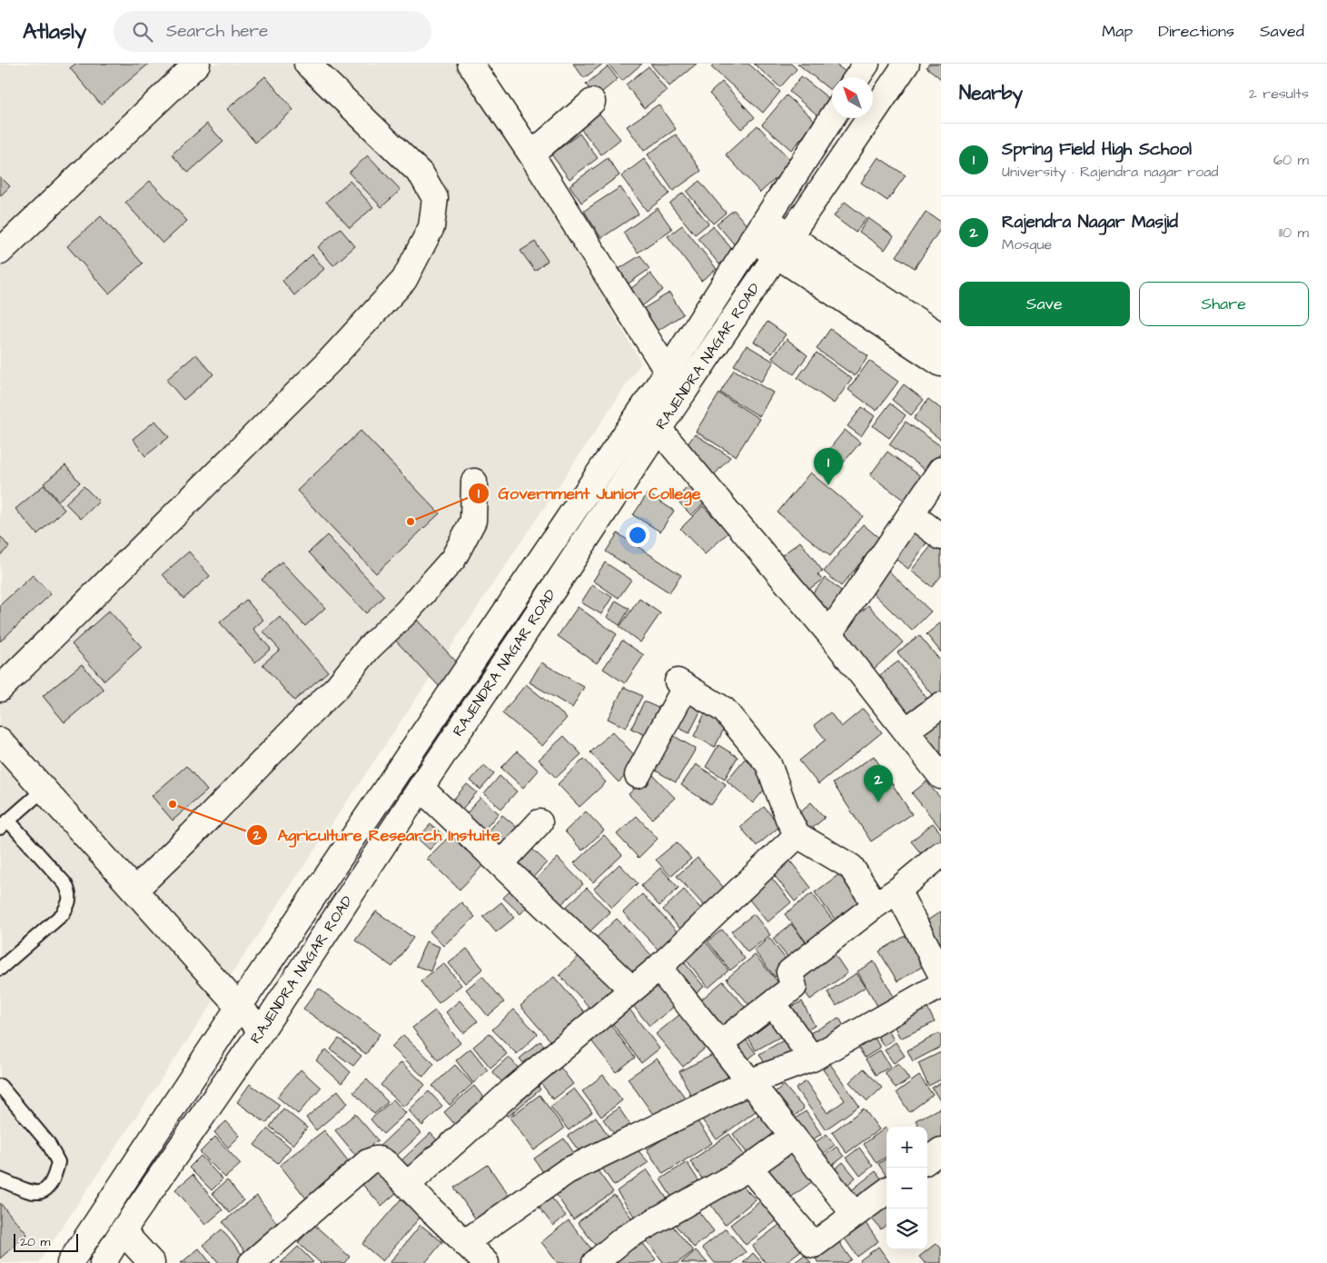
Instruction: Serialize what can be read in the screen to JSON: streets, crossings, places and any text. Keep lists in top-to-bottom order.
{
  "streets": {
    "street": ["RAJENDRA NAGAR ROAD"]
  },
  "places": ["Government Junior College", "Agriculture Research Instuite"],
  "scale_bar": "20 m",
  "north": "top left",
  "page": {
    "header": "Atlasly",
    "search": "Search here",
    "nav": ["Map", "Directions", "Saved"],
    "heading": ["Nearby", "2 results"],
    "list": [
      {
        "mark": "1",
        "name": "Spring Field High School",
        "note": "University · Rajendra nagar road",
        "value": "60 m"
      },
      {
        "mark": "2",
        "name": "Rajendra Nagar Masjid",
        "note": "Mosque",
        "value": "110 m"
      }
    ],
    "buttons": ["Save", "Share"],
    "pins": ["1", "2"],
    "map_buttons": ["+", "−"],
    "scale": "20 m"
  }
}
